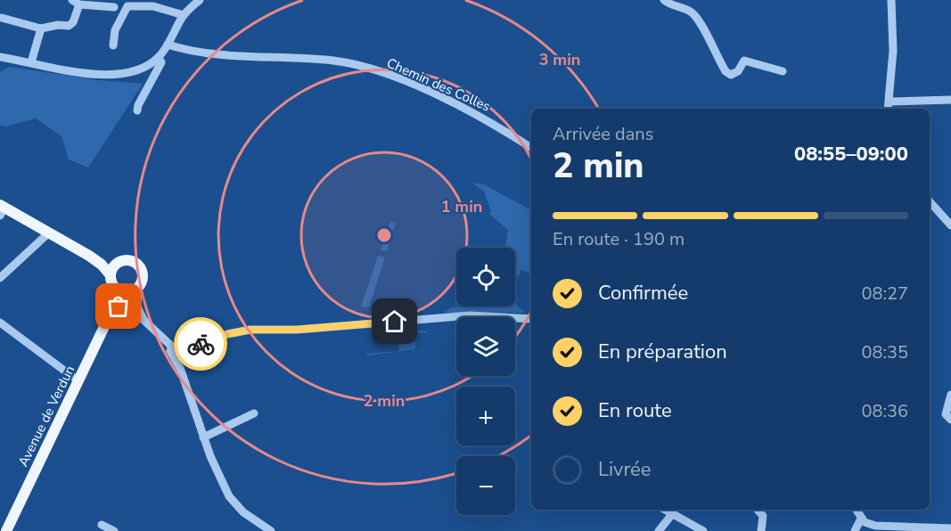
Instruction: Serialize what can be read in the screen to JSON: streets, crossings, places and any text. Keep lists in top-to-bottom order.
{
  "streets": {
    "main road": ["Avenue de Verdun"],
    "street": ["Chemin des Colles"]
  },
  "page": {
    "heading": ["2 min", "Arrivée dans", "08:55–09:00"],
    "bar": "En route · 190 m",
    "map_buttons": ["+", "−"],
    "list": [
      ["Confirmée", "08:27"],
      ["En préparation", "08:35"],
      ["En route", "08:36"],
      "Livrée"
    ]
  },
  "rings": ["3 min", "1 min", "2 min"]
}
